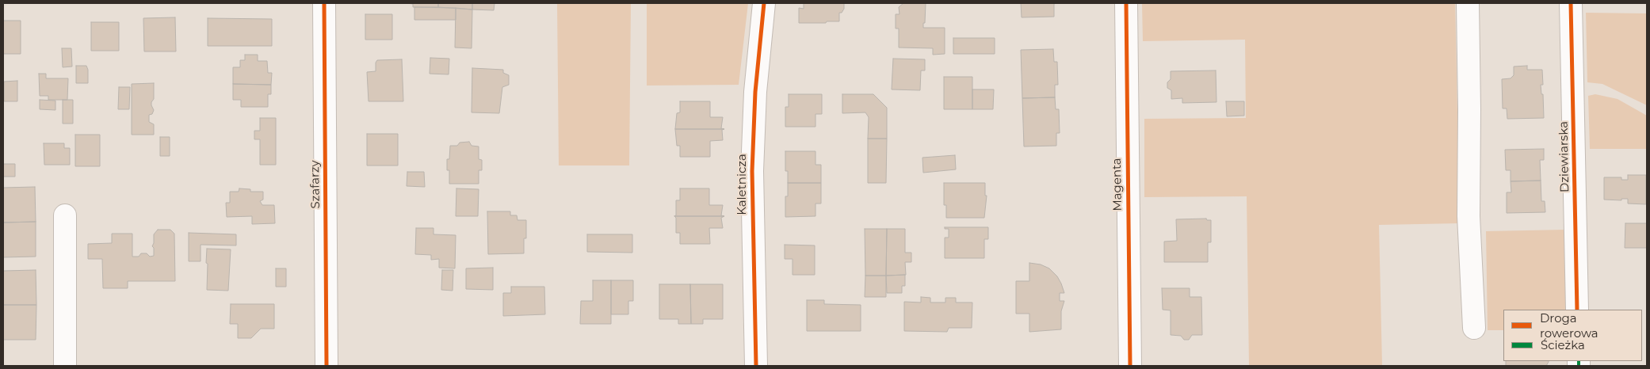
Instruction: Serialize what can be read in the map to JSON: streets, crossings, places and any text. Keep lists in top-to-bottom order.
{
  "streets": {
    "street": [
      "Dziewiarska",
      "Szafarzy",
      "Kaletnicza",
      "Magenta"
    ]
  },
  "legend": ["Droga rowerowa", "Ścieżka"]
}
